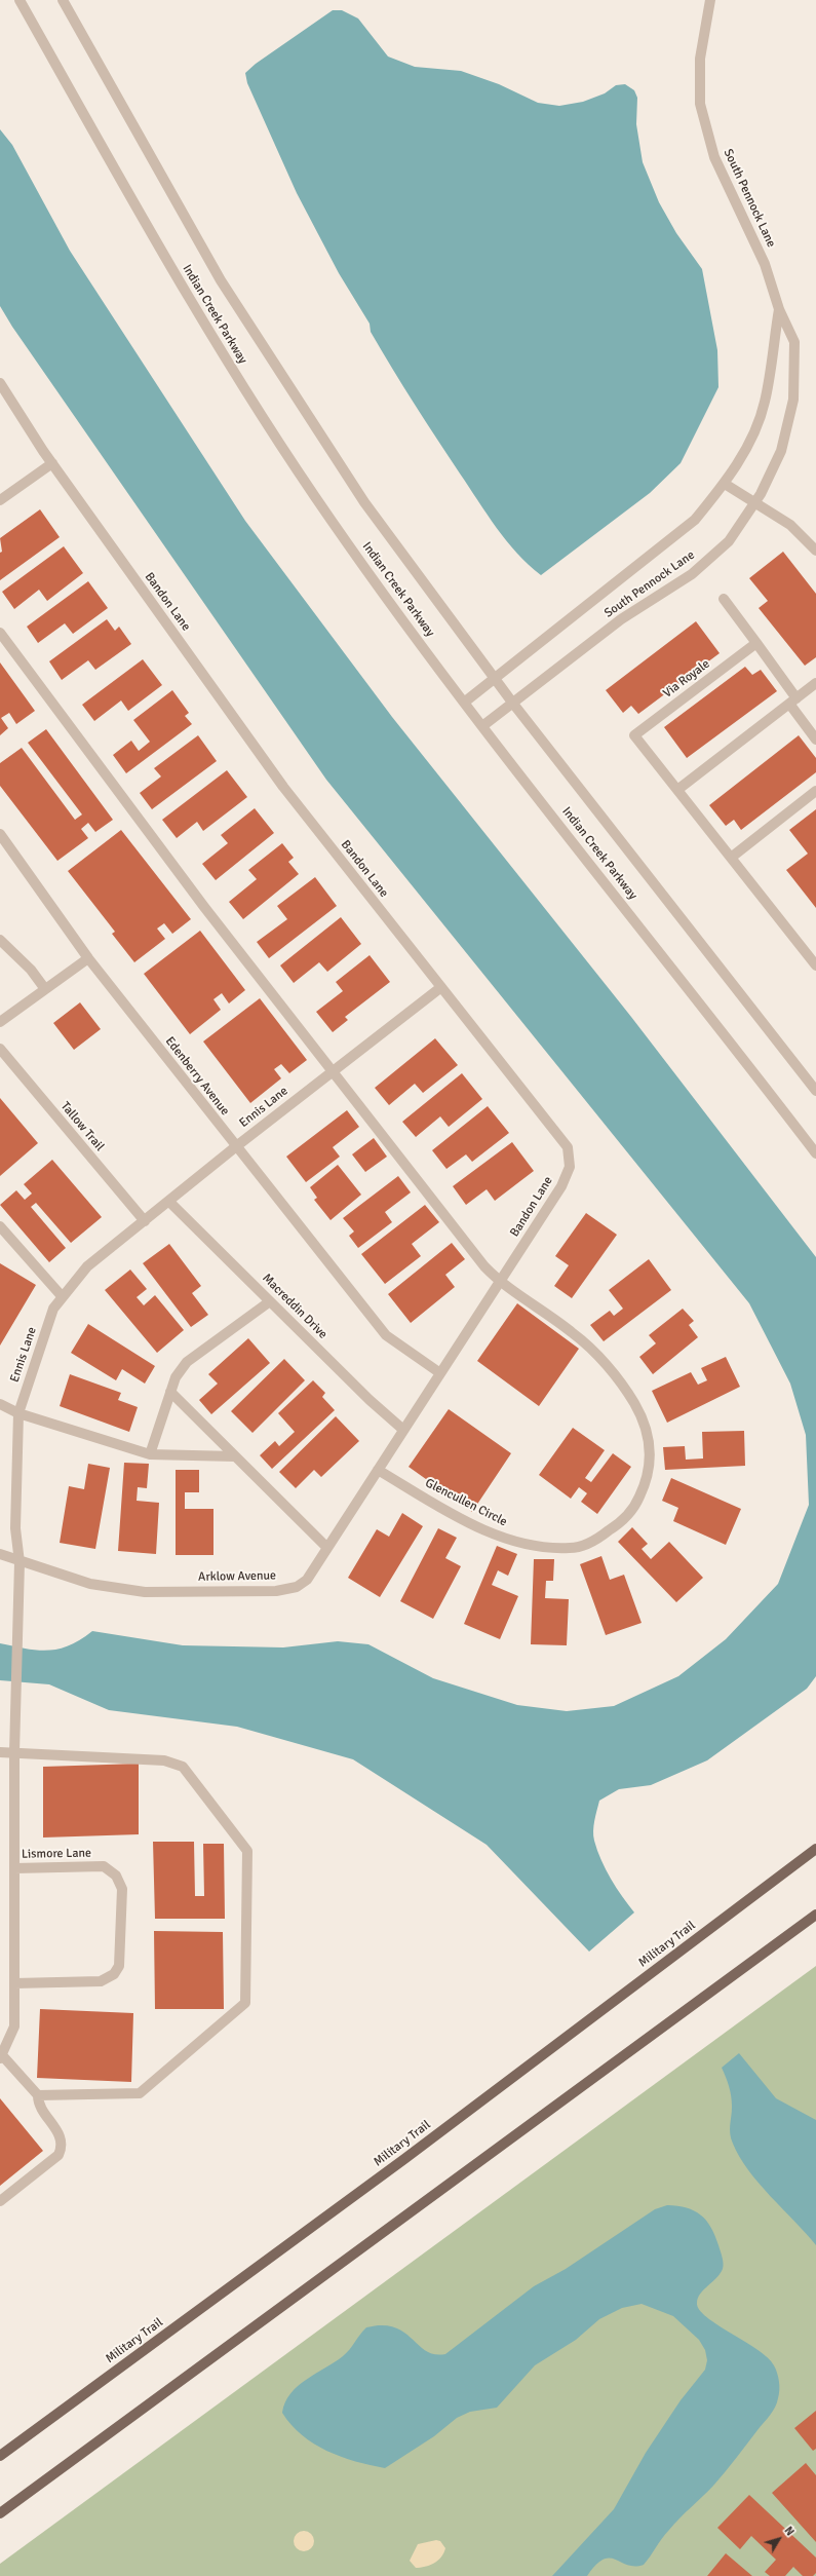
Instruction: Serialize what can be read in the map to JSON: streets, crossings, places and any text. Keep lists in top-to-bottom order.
{
  "streets": {
    "main road": ["Military Trail"],
    "street": [
      "South Pennock Lane",
      "Indian Creek Parkway",
      "Bandon Lane",
      "Via Royale",
      "Edenberry Avenue",
      "Ennis Lane",
      "Tallow Trail",
      "Macreddin Drive",
      "Glencullen Circle",
      "Arklow Avenue",
      "Lismore Lane"
    ]
  },
  "crossings": [
    ["South Pennock Lane", "Indian Creek Parkway"],
    ["Bandon Lane", "Edenberry Avenue"],
    ["Bandon Lane", "Ennis Lane"],
    ["Bandon Lane", "Glencullen Circle"],
    ["Bandon Lane", "Arklow Avenue"],
    ["Edenberry Avenue", "Ennis Lane"],
    ["Edenberry Avenue", "Arklow Avenue"],
    ["Ennis Lane", "Tallow Trail"],
    ["Ennis Lane", "Macreddin Drive"],
    ["Ennis Lane", "Glencullen Circle"],
    ["Ennis Lane", "Arklow Avenue"],
    ["Ennis Lane", "Lismore Lane"],
    ["Macreddin Drive", "Arklow Avenue"],
    ["Glencullen Circle", "Arklow Avenue"]
  ],
  "north": "top right"
}
